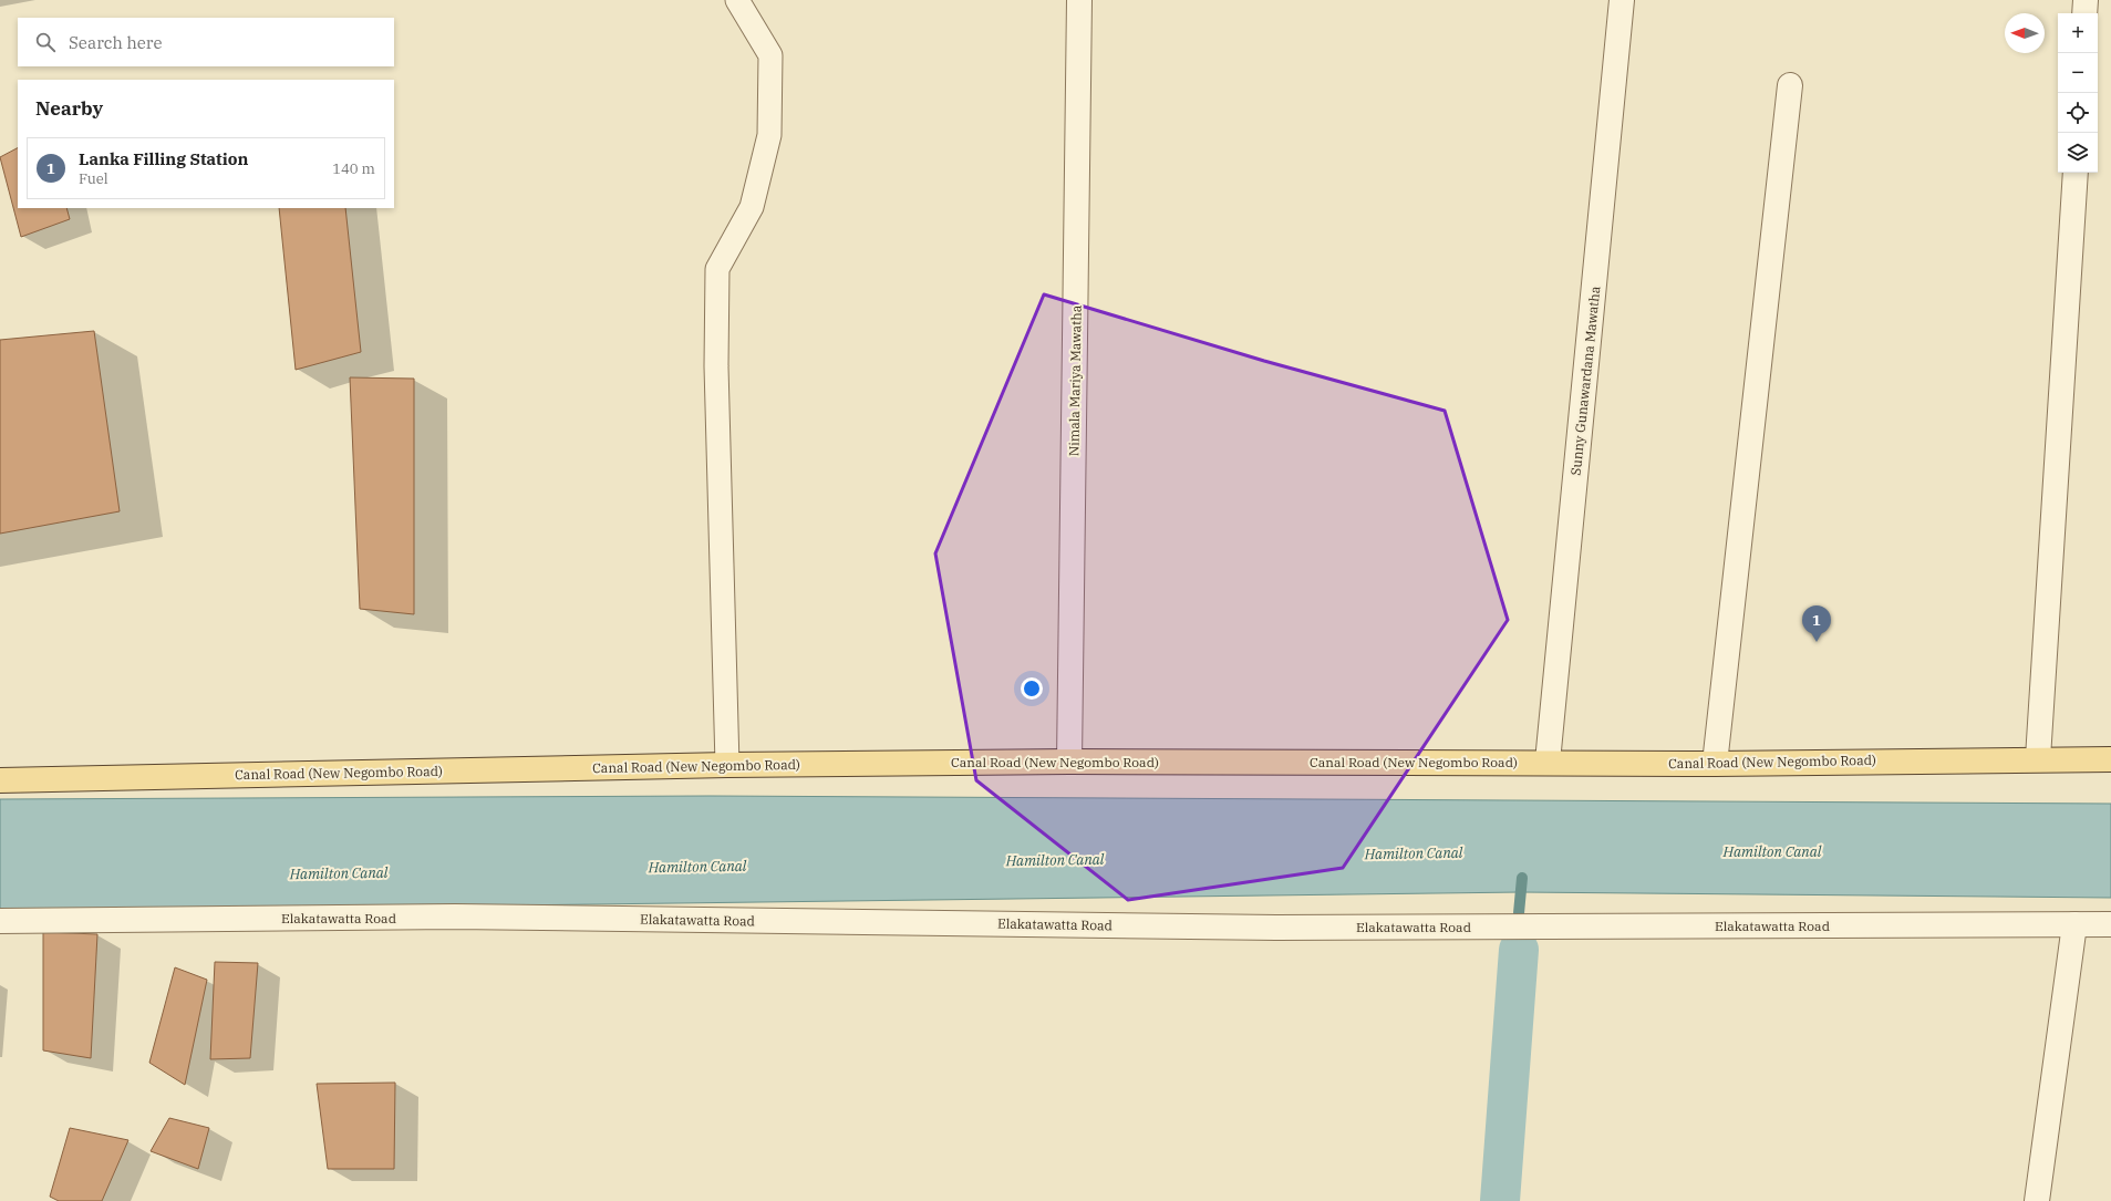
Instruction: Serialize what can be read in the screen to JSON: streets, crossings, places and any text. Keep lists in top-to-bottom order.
{
  "streets": {
    "main road": ["Canal Road (New Negombo Road)"],
    "street": ["Nimala Mariya Mawatha", "Sunny Gunawardana Mawatha", "Elakatawatta Road"]
  },
  "crossings": [
    ["Nimala Mariya Mawatha", "Canal Road (New Negombo Road)"],
    ["Sunny Gunawardana Mawatha", "Canal Road (New Negombo Road)"]
  ],
  "water": ["Hamilton Canal"],
  "north": "left",
  "page": {
    "map_buttons": ["+", "−"],
    "search": "Search here",
    "heading": "Nearby",
    "list": [
      {
        "mark": "1",
        "name": "Lanka Filling Station",
        "note": "Fuel",
        "value": "140 m"
      }
    ],
    "pins": "1"
  }
}
